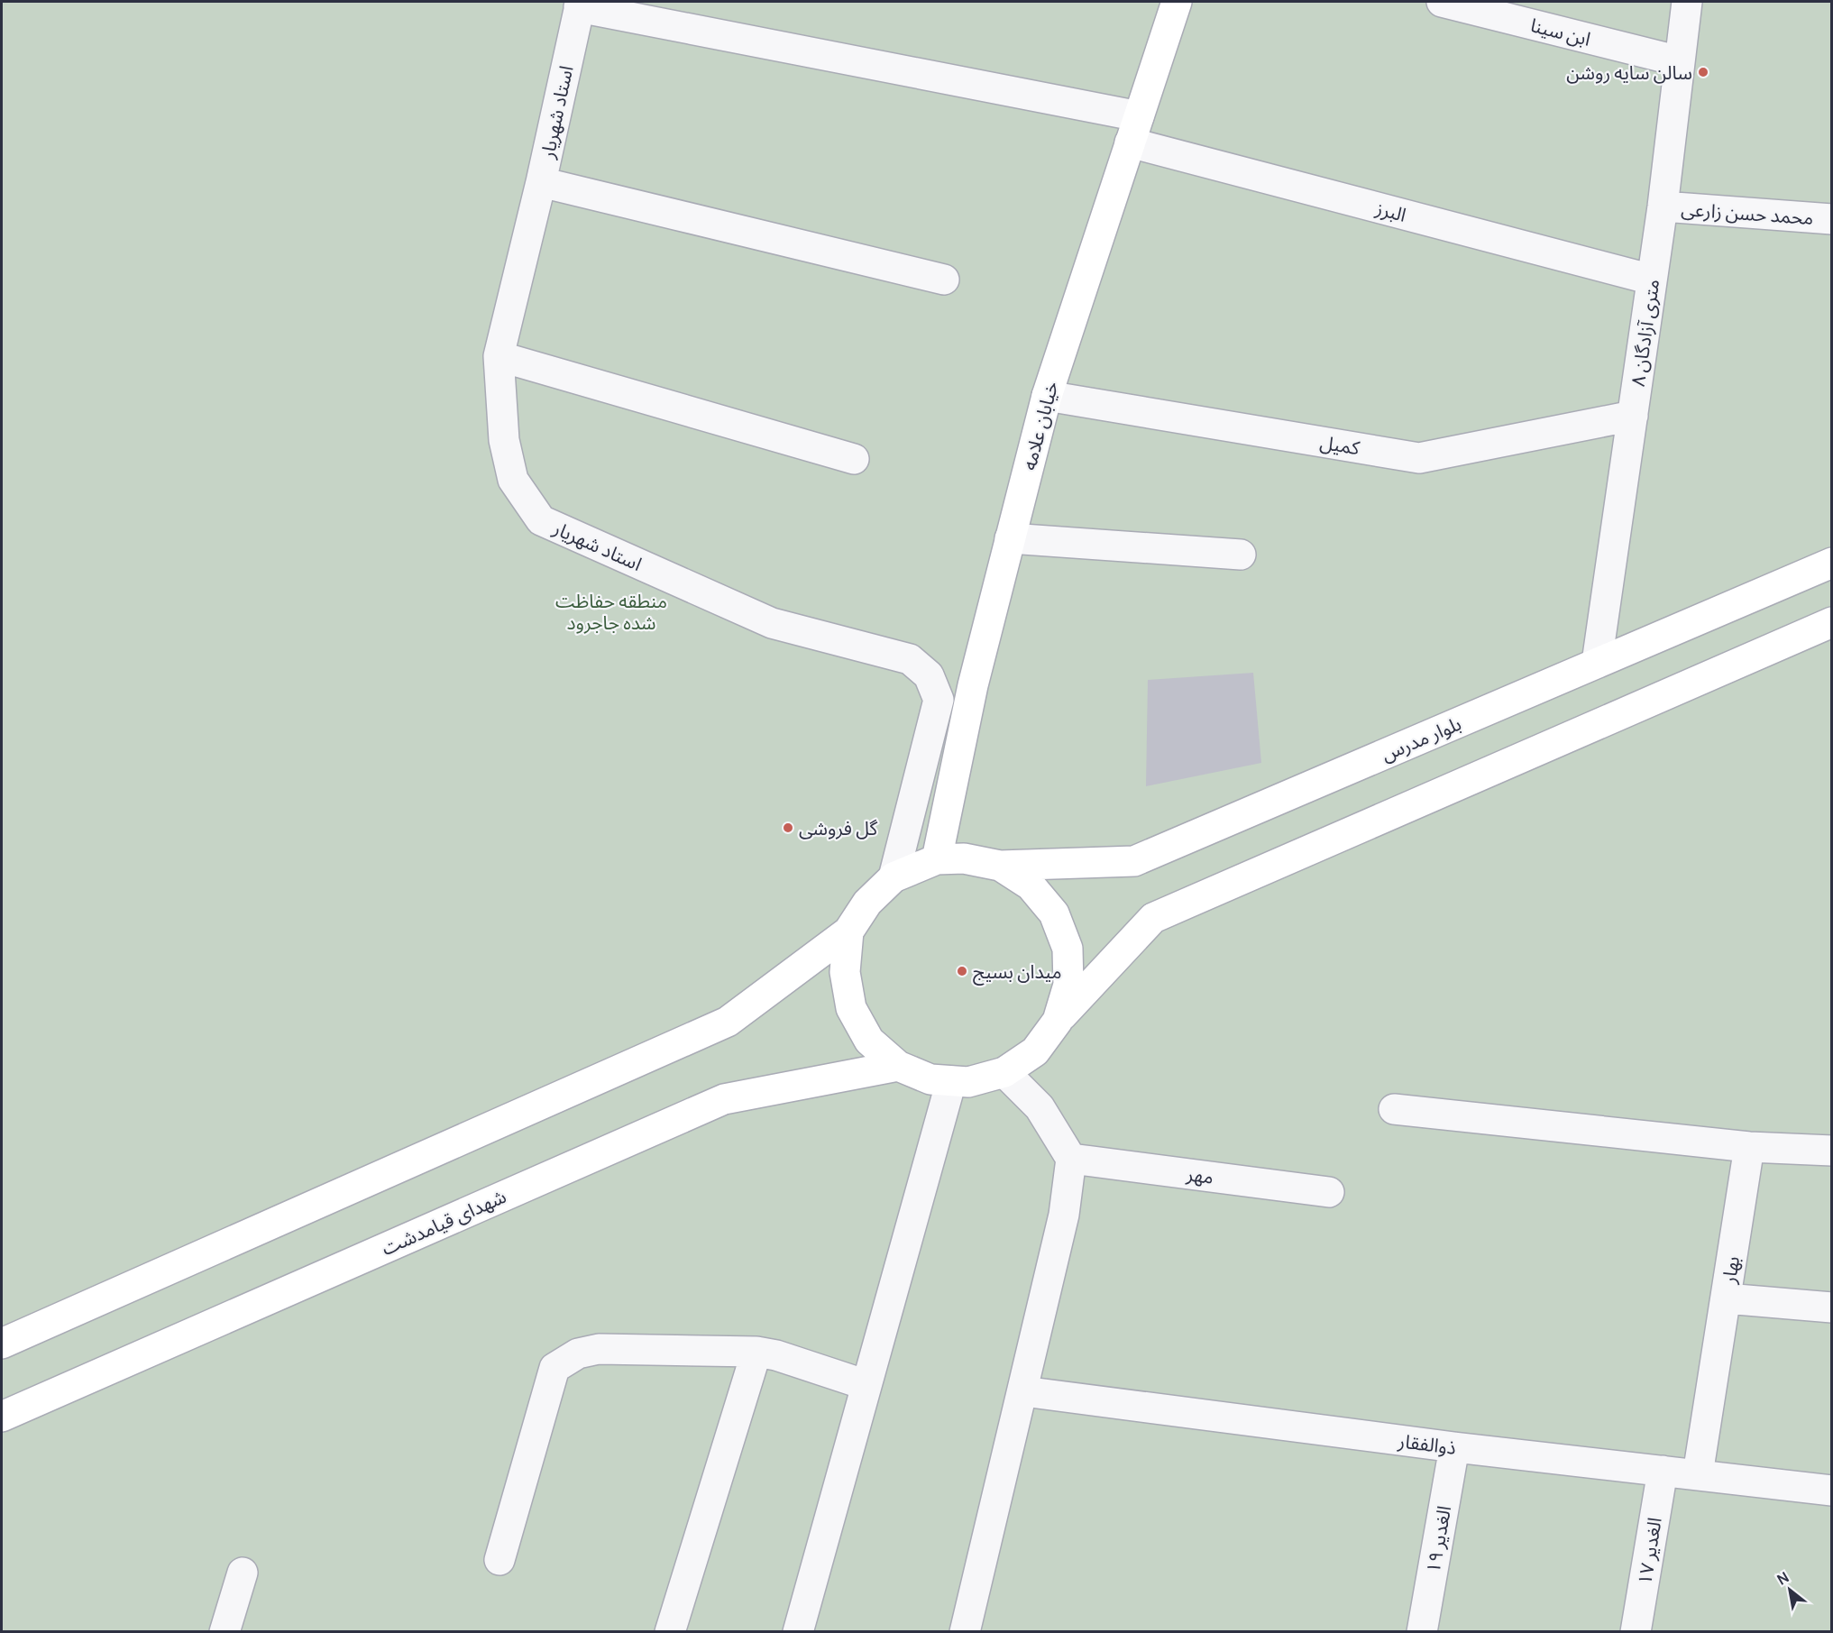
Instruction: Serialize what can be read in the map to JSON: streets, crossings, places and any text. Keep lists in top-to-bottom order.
{
  "streets": {
    "main road": ["خیابان علامه", "بلوار مدرس", "شهدای قیامدشت"],
    "street": [
      "ابن سینا",
      "استاد شهریار",
      "البرز",
      "محمد حسن زارعی",
      "۸ متری آزادگان",
      "کمیل",
      "مهر",
      "بهار",
      "ذوالفقار",
      "الغدیر ۱۹",
      "الغدیر ۱۷"
    ]
  },
  "crossings": [
    ["ابن سینا", "۸ متری آزادگان"],
    ["استاد شهریار", "البرز"],
    ["البرز", "۸ متری آزادگان"],
    ["البرز", "خیابان علامه"],
    ["محمد حسن زارعی", "۸ متری آزادگان"],
    ["۸ متری آزادگان", "کمیل"],
    ["۸ متری آزادگان", "بلوار مدرس"],
    ["خیابان علامه", "کمیل"],
    ["بهار", "ذوالفقار"],
    ["ذوالفقار", "الغدیر ۱۹"],
    ["ذوالفقار", "الغدیر ۱۷"]
  ],
  "parks": ["منطقه حفاظت شده جاجرود"],
  "places": ["سالن سایه روشن", "گل فروشی", "میدان بسیج"],
  "north": "top left"
}
